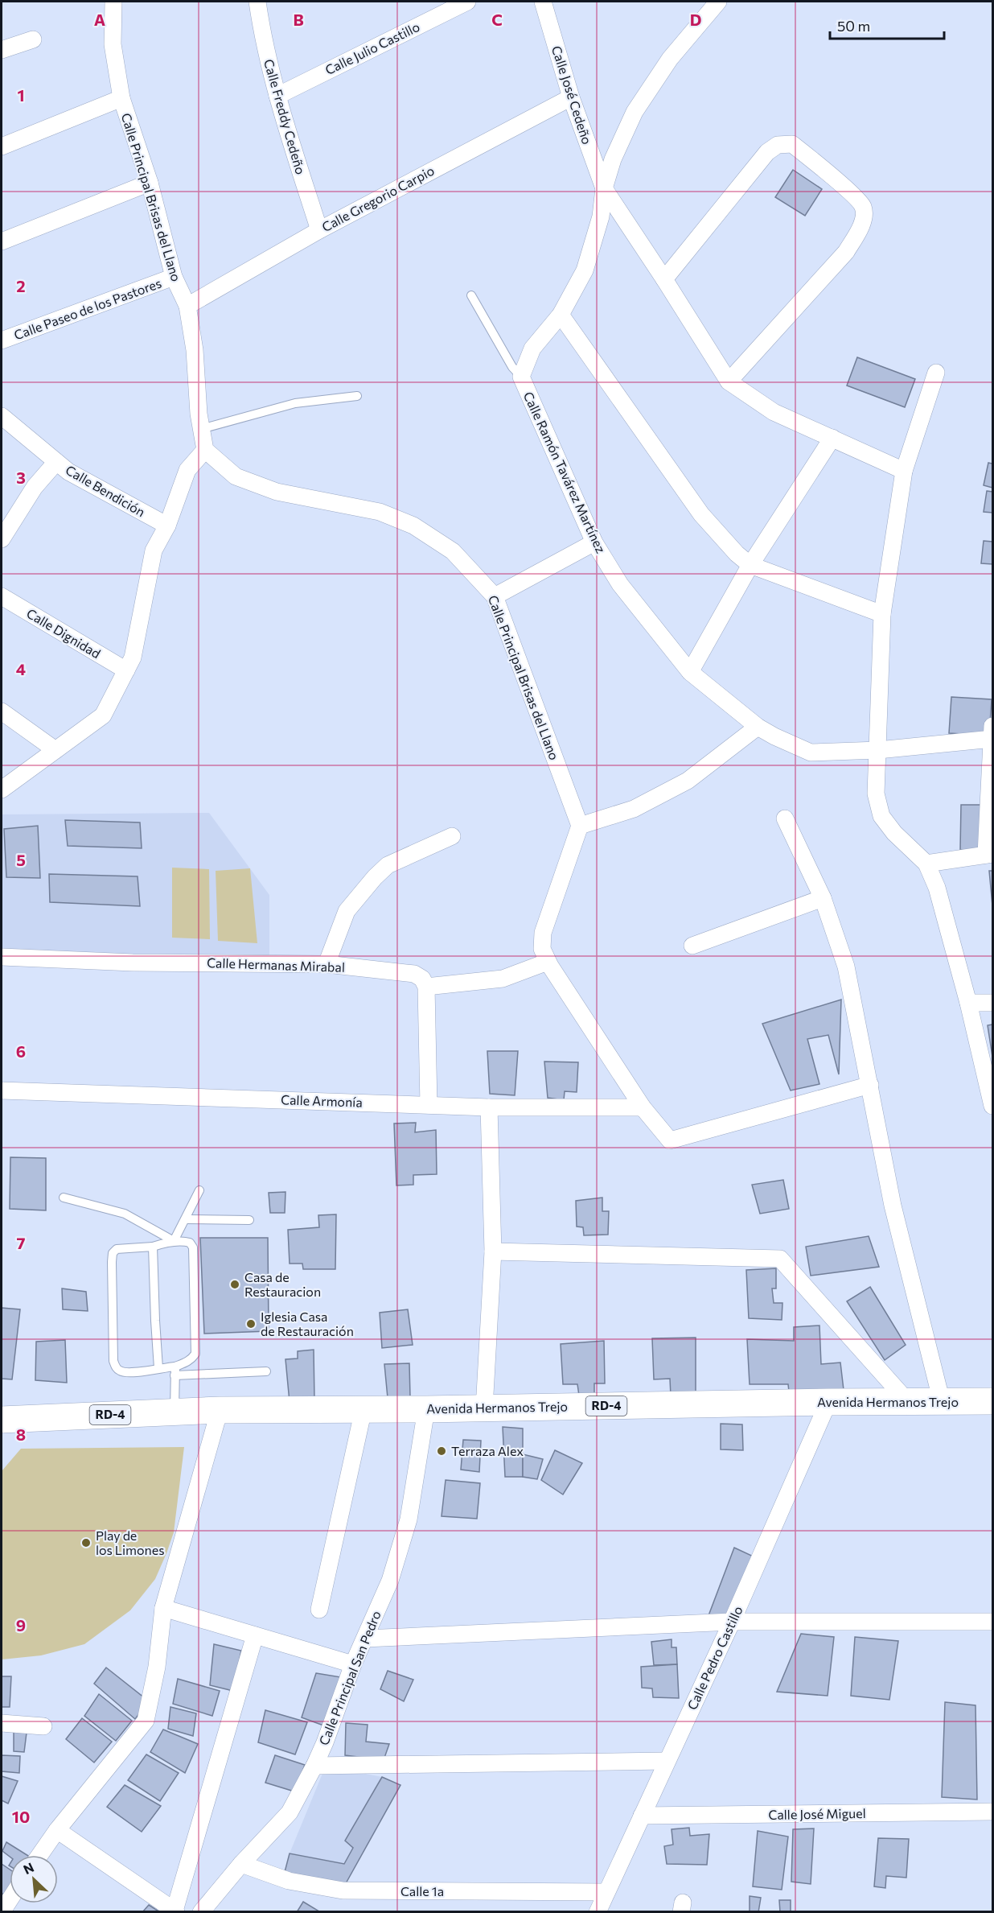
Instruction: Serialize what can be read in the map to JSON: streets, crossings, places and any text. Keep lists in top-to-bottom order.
{
  "streets": {
    "main road": ["Avenida Hermanos Trejo", "RD-4"],
    "street": [
      "Calle Julio Castillo",
      "Calle José Cedeño",
      "Calle Freddy Cedeño",
      "Calle Principal Brisas del Llano",
      "Calle Gregorio Carpio",
      "Calle Paseo de los Pastores",
      "Calle Ramón Tavárez Martínez",
      "Calle Bendición",
      "Calle Dignidad",
      "Calle Hermanas Mirabal",
      "Calle Armonía",
      "Calle Pedro Castillo",
      "Calle Principal San Pedro",
      "Calle José Miguel",
      "Calle 1a"
    ]
  },
  "crossings": [
    ["Calle Julio Castillo", "Calle Freddy Cedeño"],
    ["Calle José Cedeño", "Calle Gregorio Carpio"],
    ["Calle José Cedeño", "Calle Ramón Tavárez Martínez"],
    ["Calle Freddy Cedeño", "Calle Gregorio Carpio"],
    ["Calle Principal Brisas del Llano", "Calle Gregorio Carpio"],
    ["Calle Principal Brisas del Llano", "Calle Paseo de los Pastores"],
    ["Avenida Hermanos Trejo", "Calle Pedro Castillo"],
    ["Avenida Hermanos Trejo", "Calle Principal San Pedro"],
    ["Calle Pedro Castillo", "Calle José Miguel"],
    ["Calle Pedro Castillo", "Calle 1a"],
    ["Calle Principal San Pedro", "Calle 1a"]
  ],
  "places": [
    "Casa de Restauracion",
    "Iglesia Casa de Restauración",
    "Terraza Alex",
    "Play de los Limones"
  ],
  "scale_bar": "50 m",
  "north": "top left",
  "grid": {
    "columns": [
      "A",
      "B",
      "C",
      "D"
    ],
    "rows": [
      "1",
      "2",
      "3",
      "4",
      "5",
      "6",
      "7",
      "8",
      "9",
      "10"
    ]
  }
}
